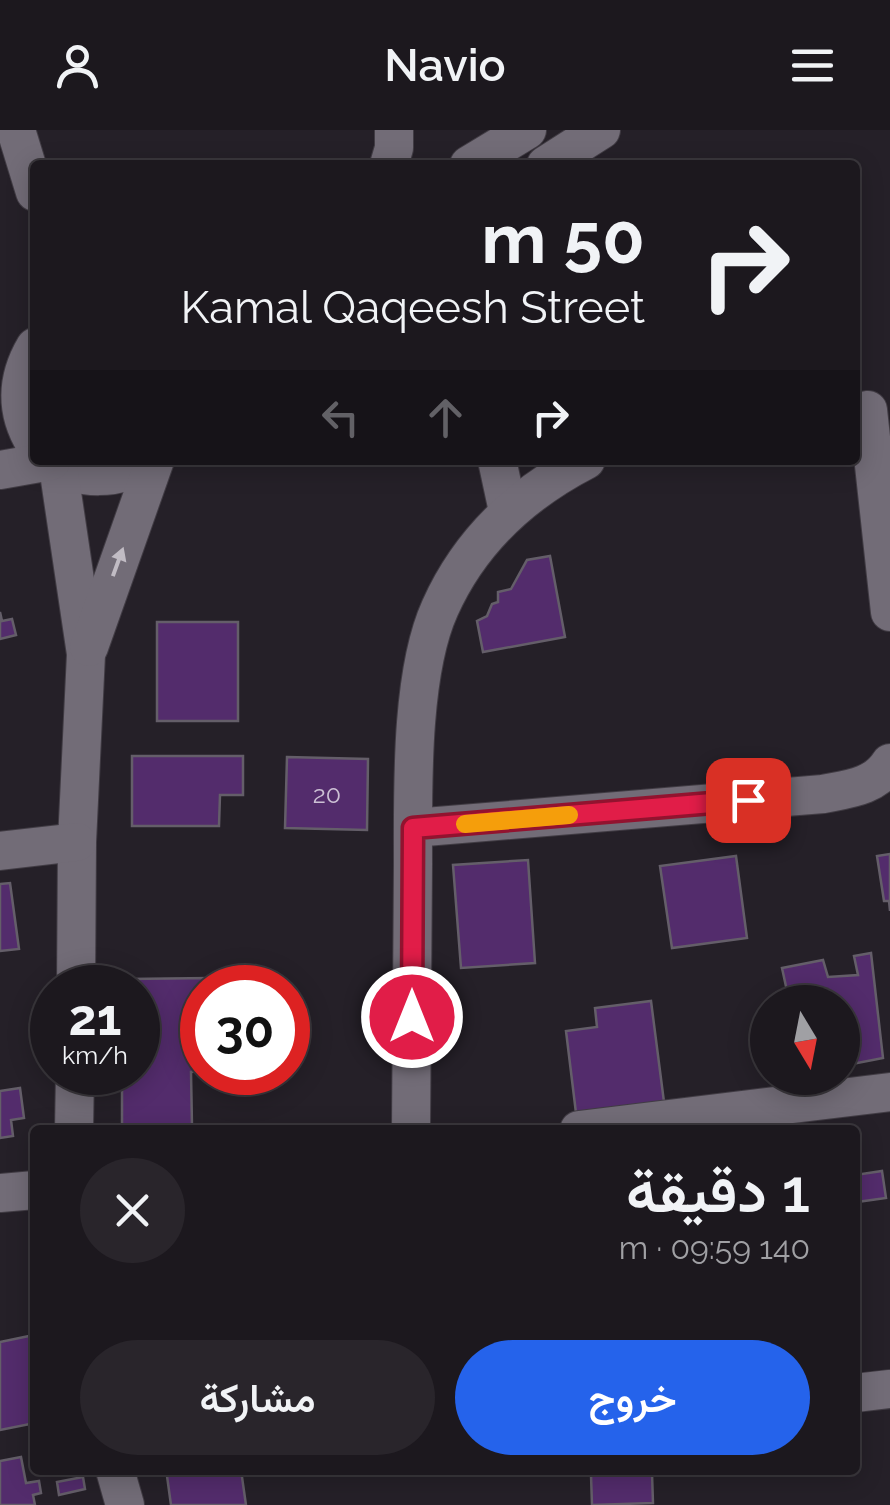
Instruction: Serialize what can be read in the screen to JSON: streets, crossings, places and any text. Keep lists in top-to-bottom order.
{
  "house_numbers": ["20"],
  "north": "bottom",
  "page": {
    "header": "Navio",
    "turn": ["50 m", "Kamal Qaqeesh Street"],
    "speed": "21 km/h",
    "limit": "30",
    "heading": ["1 دقيقة", "140 m · 09:59"],
    "buttons": ["خروج", "مشاركة"]
  }
}
